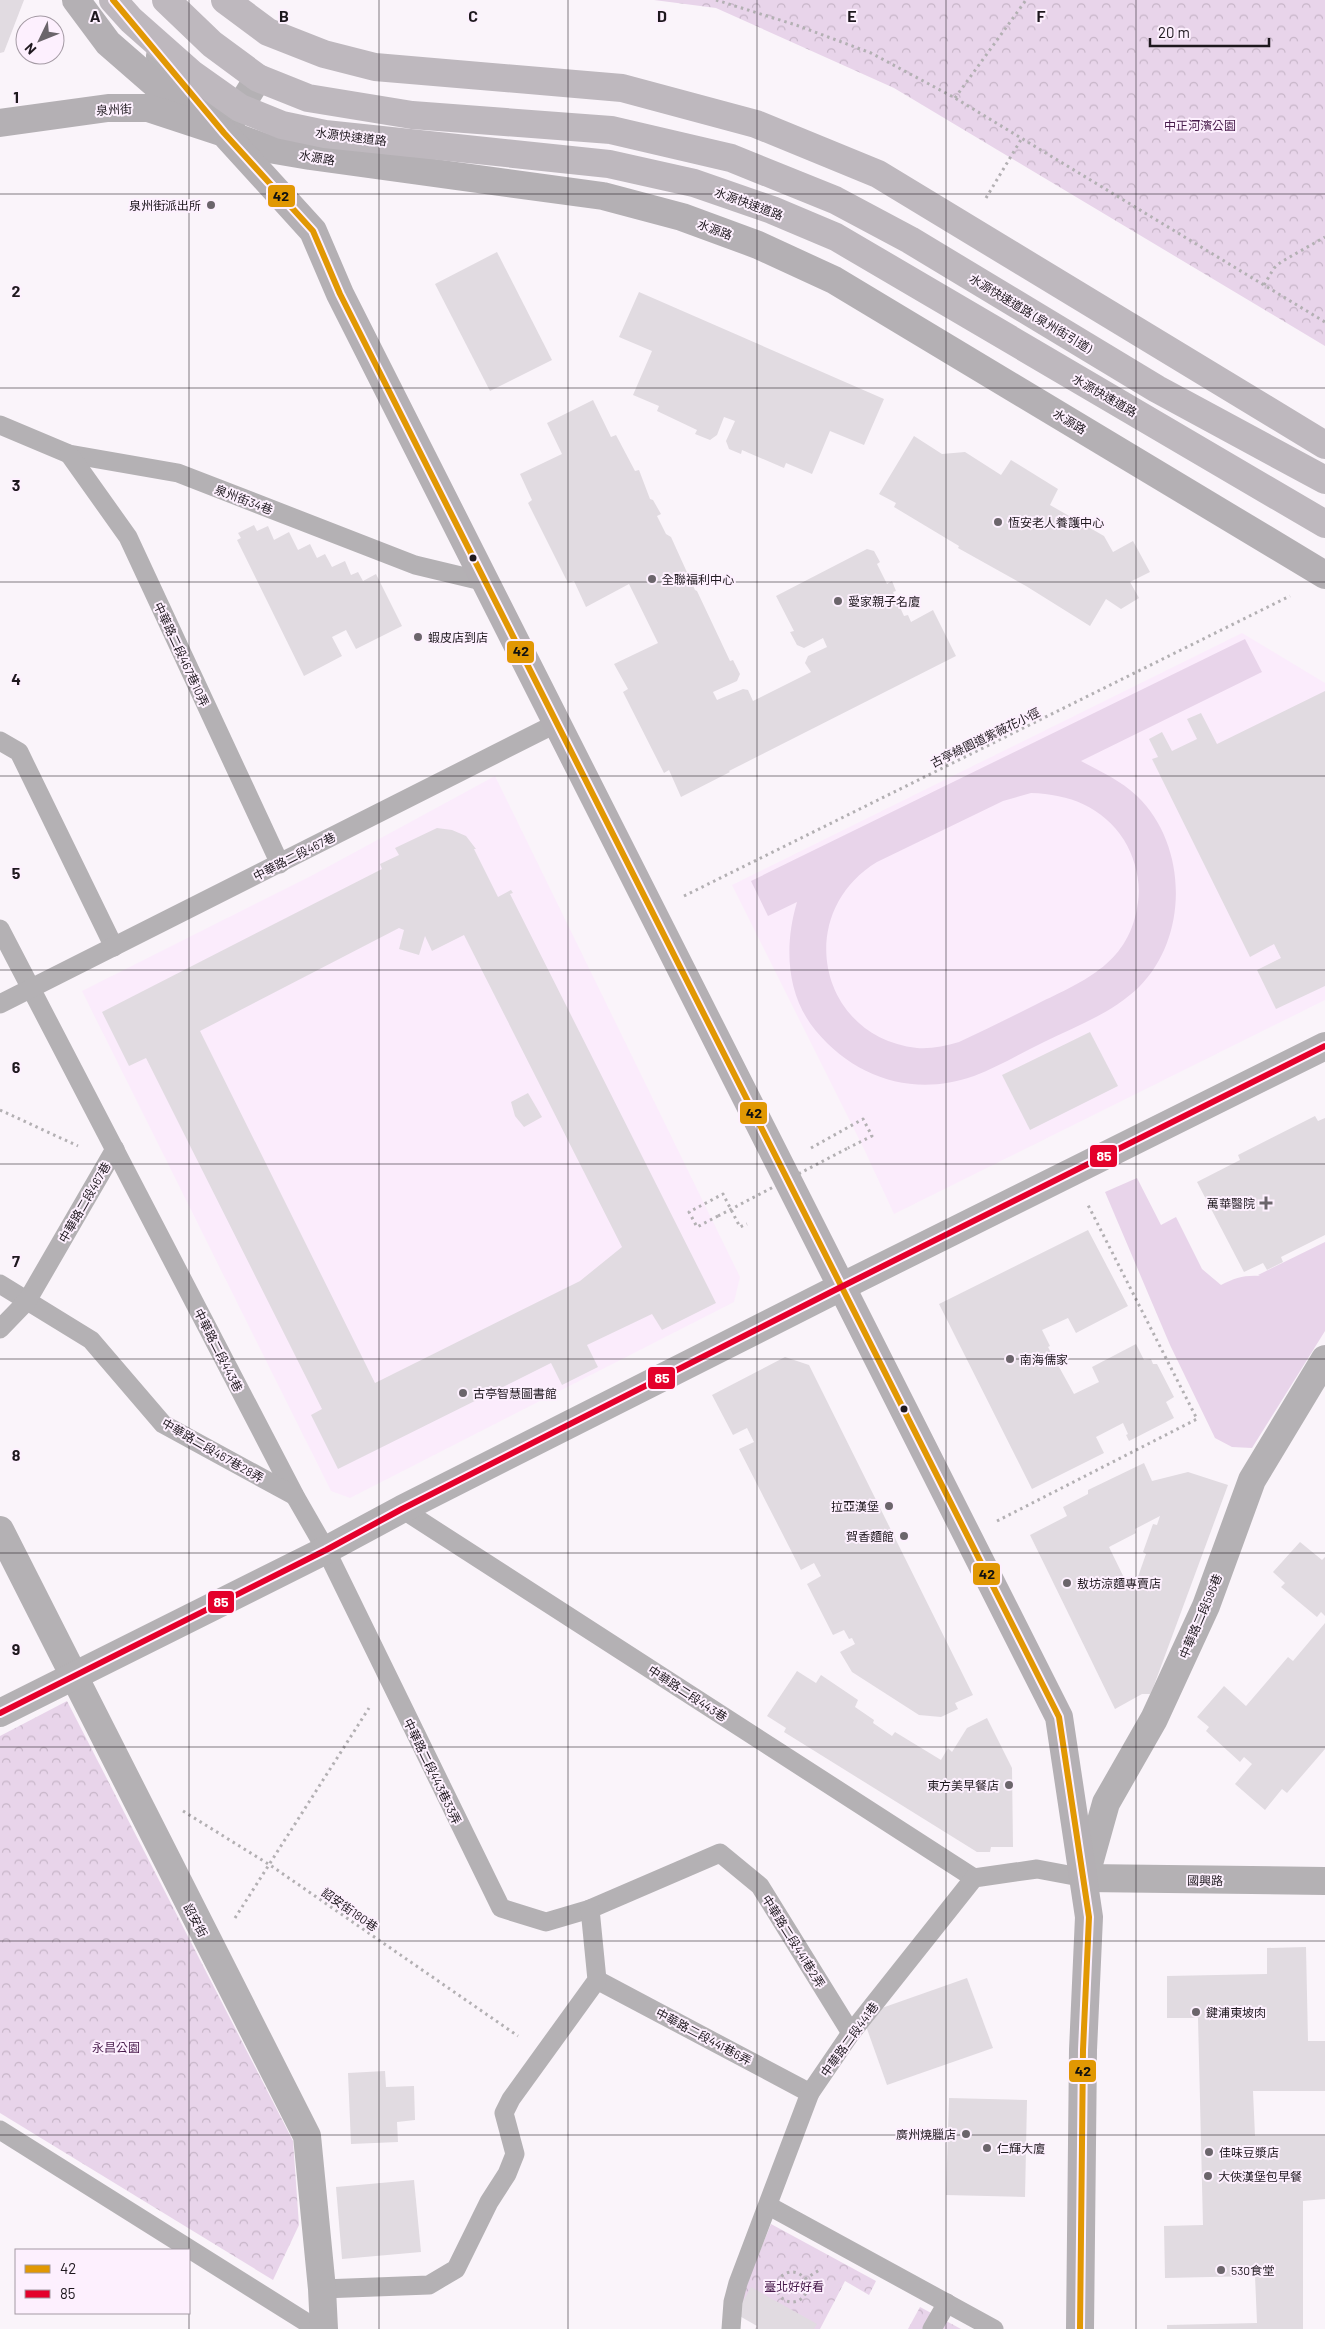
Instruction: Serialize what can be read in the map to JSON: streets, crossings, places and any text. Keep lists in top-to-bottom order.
{
  "streets": {
    "highway": ["水源快速道路", "水源快速道路 (泉州街引道)"],
    "street": [
      "泉州街",
      "水源路",
      "中華路二段596巷",
      "國興路",
      "詔安街"
    ],
    "lane": [
      "泉州街34巷",
      "中華路二段467巷10弄",
      "中華路二段467巷",
      "中華路二段443巷",
      "中華路二段467巷28弄",
      "中華路二段443巷33弄",
      "中華路二段441巷2弄",
      "中華路二段441巷6弄",
      "中華路二段441巷"
    ],
    "path": ["古亭綠園道紫薇花小徑", "詔安街180巷"]
  },
  "crossings": [
    ["泉州街", "水源快速道路"],
    ["泉州街", "水源路"],
    ["水源快速道路", "水源路"],
    ["泉州街34巷", "中華路二段467巷10弄"],
    ["中華路二段467巷10弄", "中華路二段467巷"],
    ["中華路二段467巷", "中華路二段443巷"],
    ["中華路二段467巷", "中華路二段467巷28弄"],
    ["中華路二段443巷", "中華路二段467巷28弄"],
    ["中華路二段443巷", "中華路二段443巷33弄"],
    ["中華路二段443巷", "中華路二段441巷"],
    ["中華路二段596巷", "國興路"],
    ["中華路二段443巷33弄", "中華路二段441巷2弄"],
    ["詔安街180巷", "詔安街"],
    ["中華路二段441巷2弄", "中華路二段441巷"],
    ["中華路二段441巷6弄", "中華路二段441巷"]
  ],
  "parks": ["中正河濱公園", "永昌公園", "臺北好好看"],
  "places": {
    "other": [
      "泉州街派出所",
      "恆安老人養護中心",
      "全聯福利中心",
      "愛家親子名廈",
      "蝦皮店到店",
      "南海儒家",
      "古亭智慧圖書館",
      "拉亞漢堡",
      "賀香麵館",
      "敖坊涼麵專賣店",
      "東方美早餐店",
      "鍵浦東坡肉",
      "廣州燒臘店",
      "仁輝大廈",
      "佳味豆漿店",
      "大俠漢堡包早餐",
      "530食堂"
    ],
    "health": ["萬華醫院"]
  },
  "lines": ["transit line 42", "transit line 85"],
  "legend": ["42", "85"],
  "scale_bar": "20 m",
  "north": "bottom left",
  "grid": {
    "columns": [
      "A",
      "B",
      "C",
      "D",
      "E",
      "F"
    ],
    "rows": [
      "1",
      "2",
      "3",
      "4",
      "5",
      "6",
      "7",
      "8",
      "9"
    ]
  }
}
